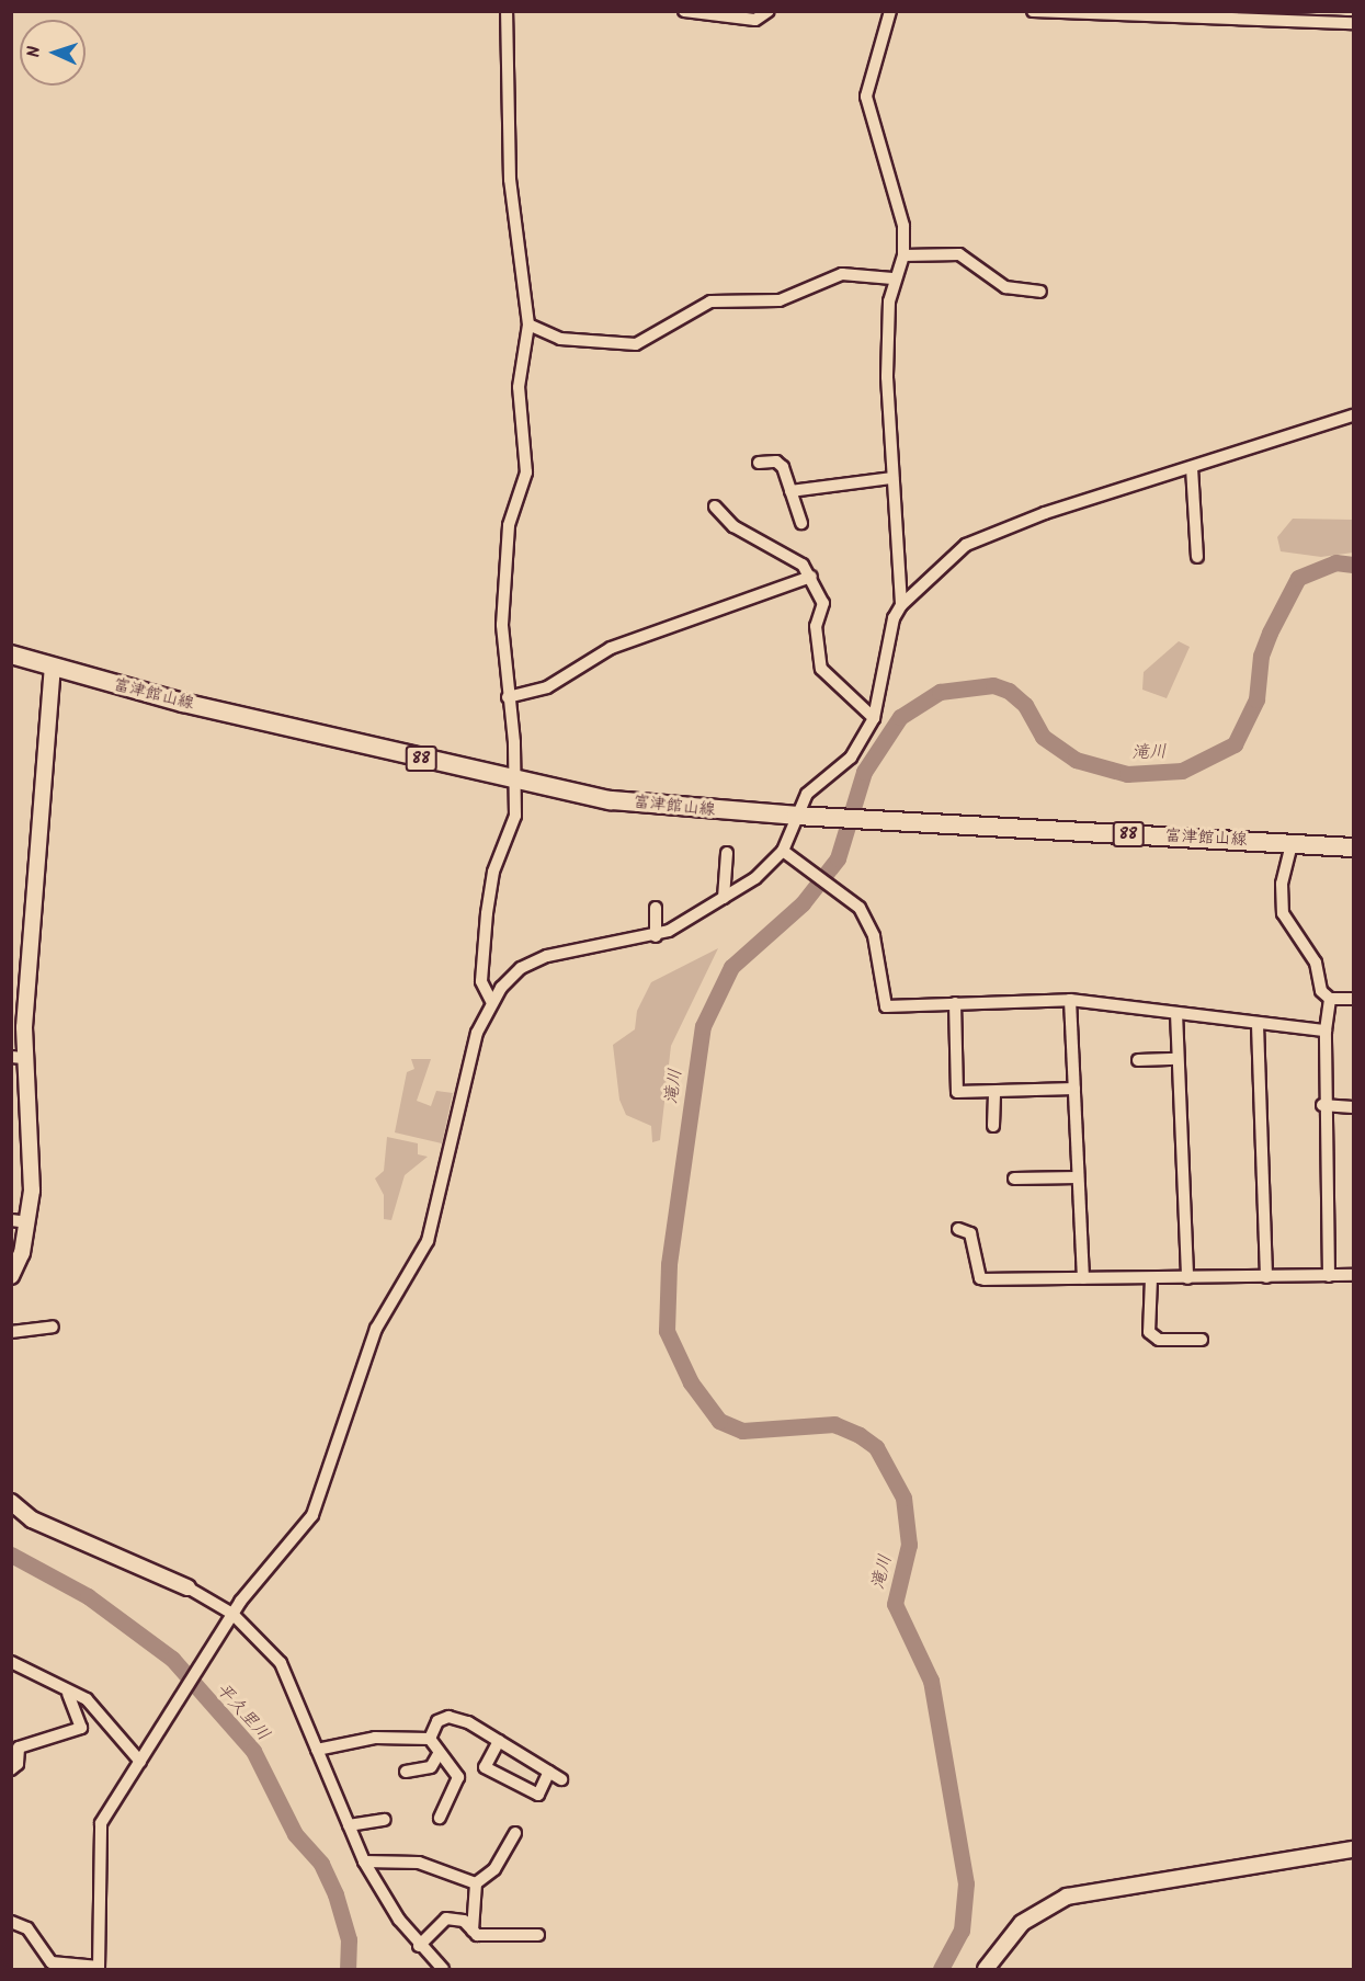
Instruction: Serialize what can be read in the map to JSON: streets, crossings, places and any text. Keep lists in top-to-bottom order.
{
  "streets": {
    "main road": ["富津館山線", "88"]
  },
  "water": ["滝川", "平久里川"],
  "north": "left"
}
